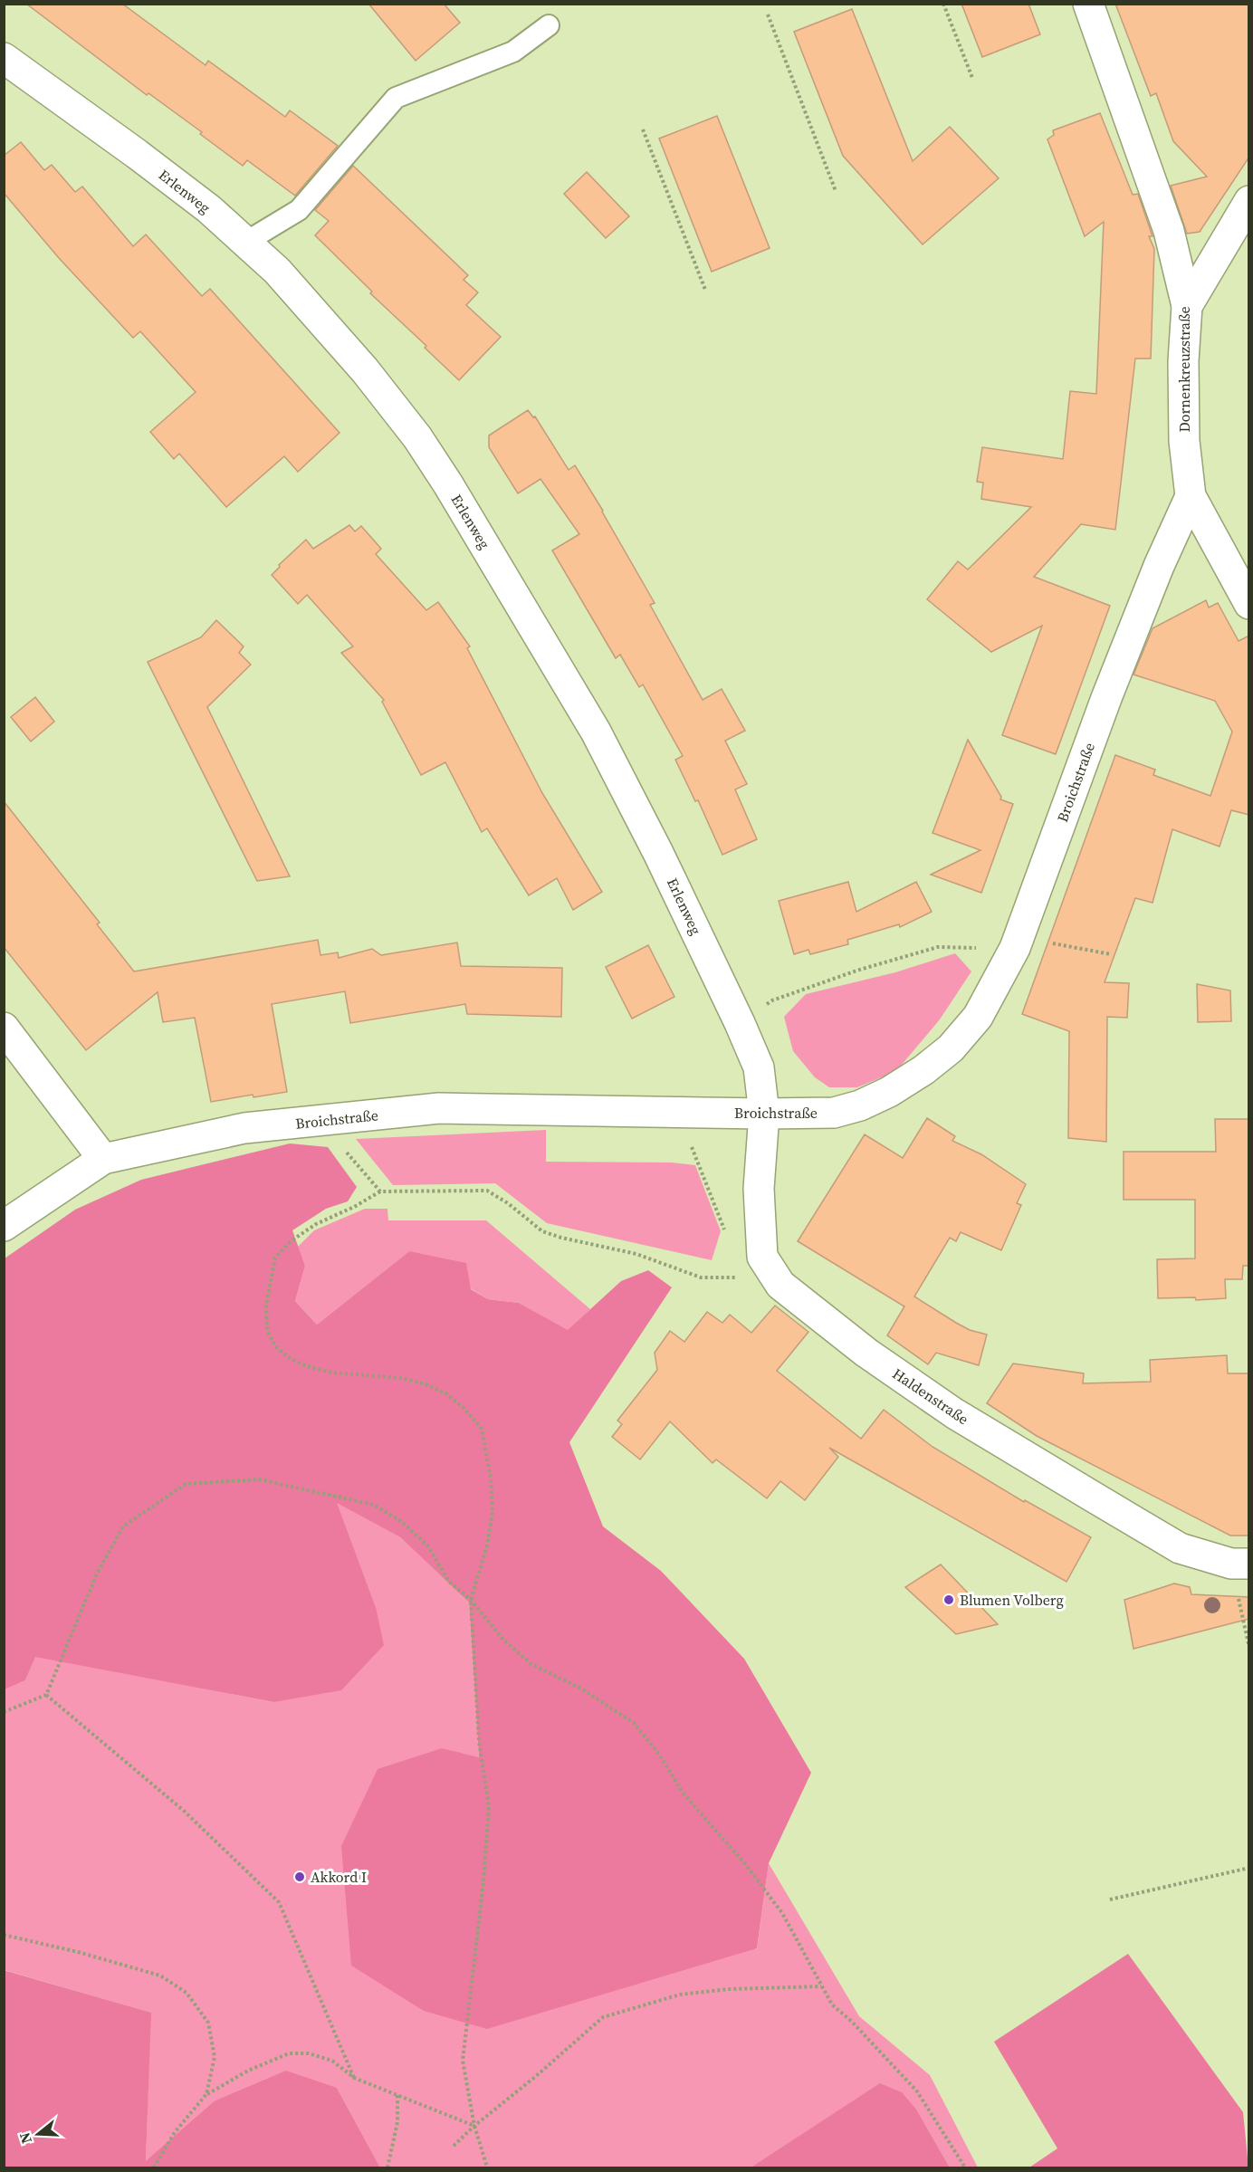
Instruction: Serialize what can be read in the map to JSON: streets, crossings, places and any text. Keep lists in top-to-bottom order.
{
  "streets": {
    "street": [
      "Erlenweg",
      "Dornenkreuzstraße",
      "Broichstraße",
      "Haldenstraße"
    ]
  },
  "crossings": [
    ["Erlenweg", "Broichstraße"],
    ["Erlenweg", "Haldenstraße"],
    ["Dornenkreuzstraße", "Broichstraße"],
    ["Broichstraße", "Haldenstraße"]
  ],
  "places": ["Blumen Volberg", "Akkord I"],
  "north": "left"
}
